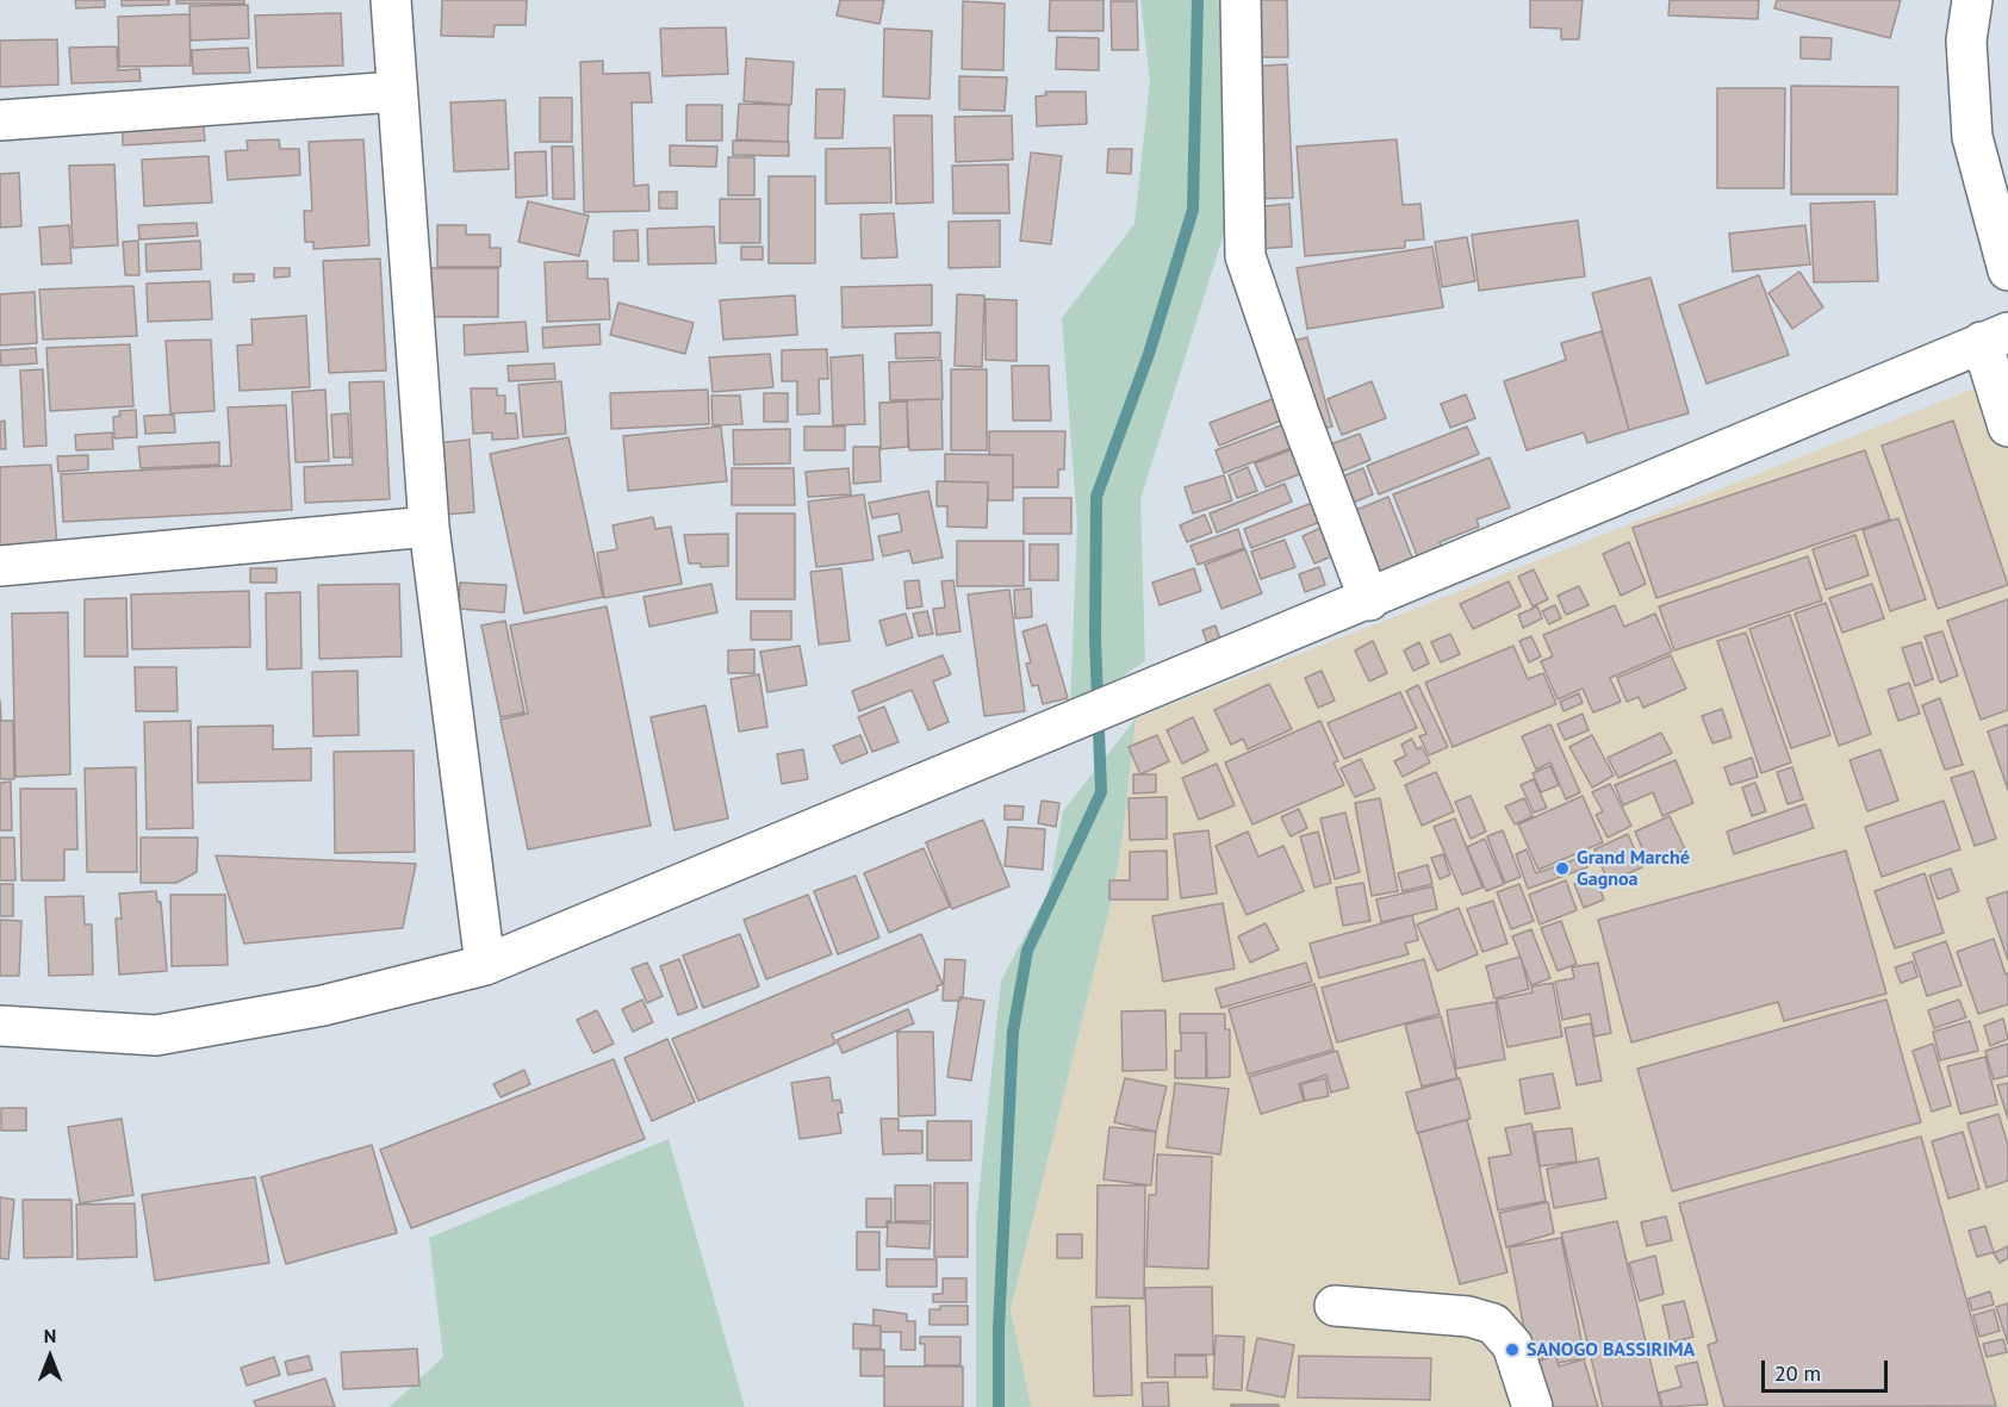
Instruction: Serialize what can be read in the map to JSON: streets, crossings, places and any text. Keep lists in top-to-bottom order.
{
  "places": ["Grand Marché Gagnoa", "SANOGO BASSIRIMA"],
  "scale_bar": "20 m",
  "north": "top"
}
